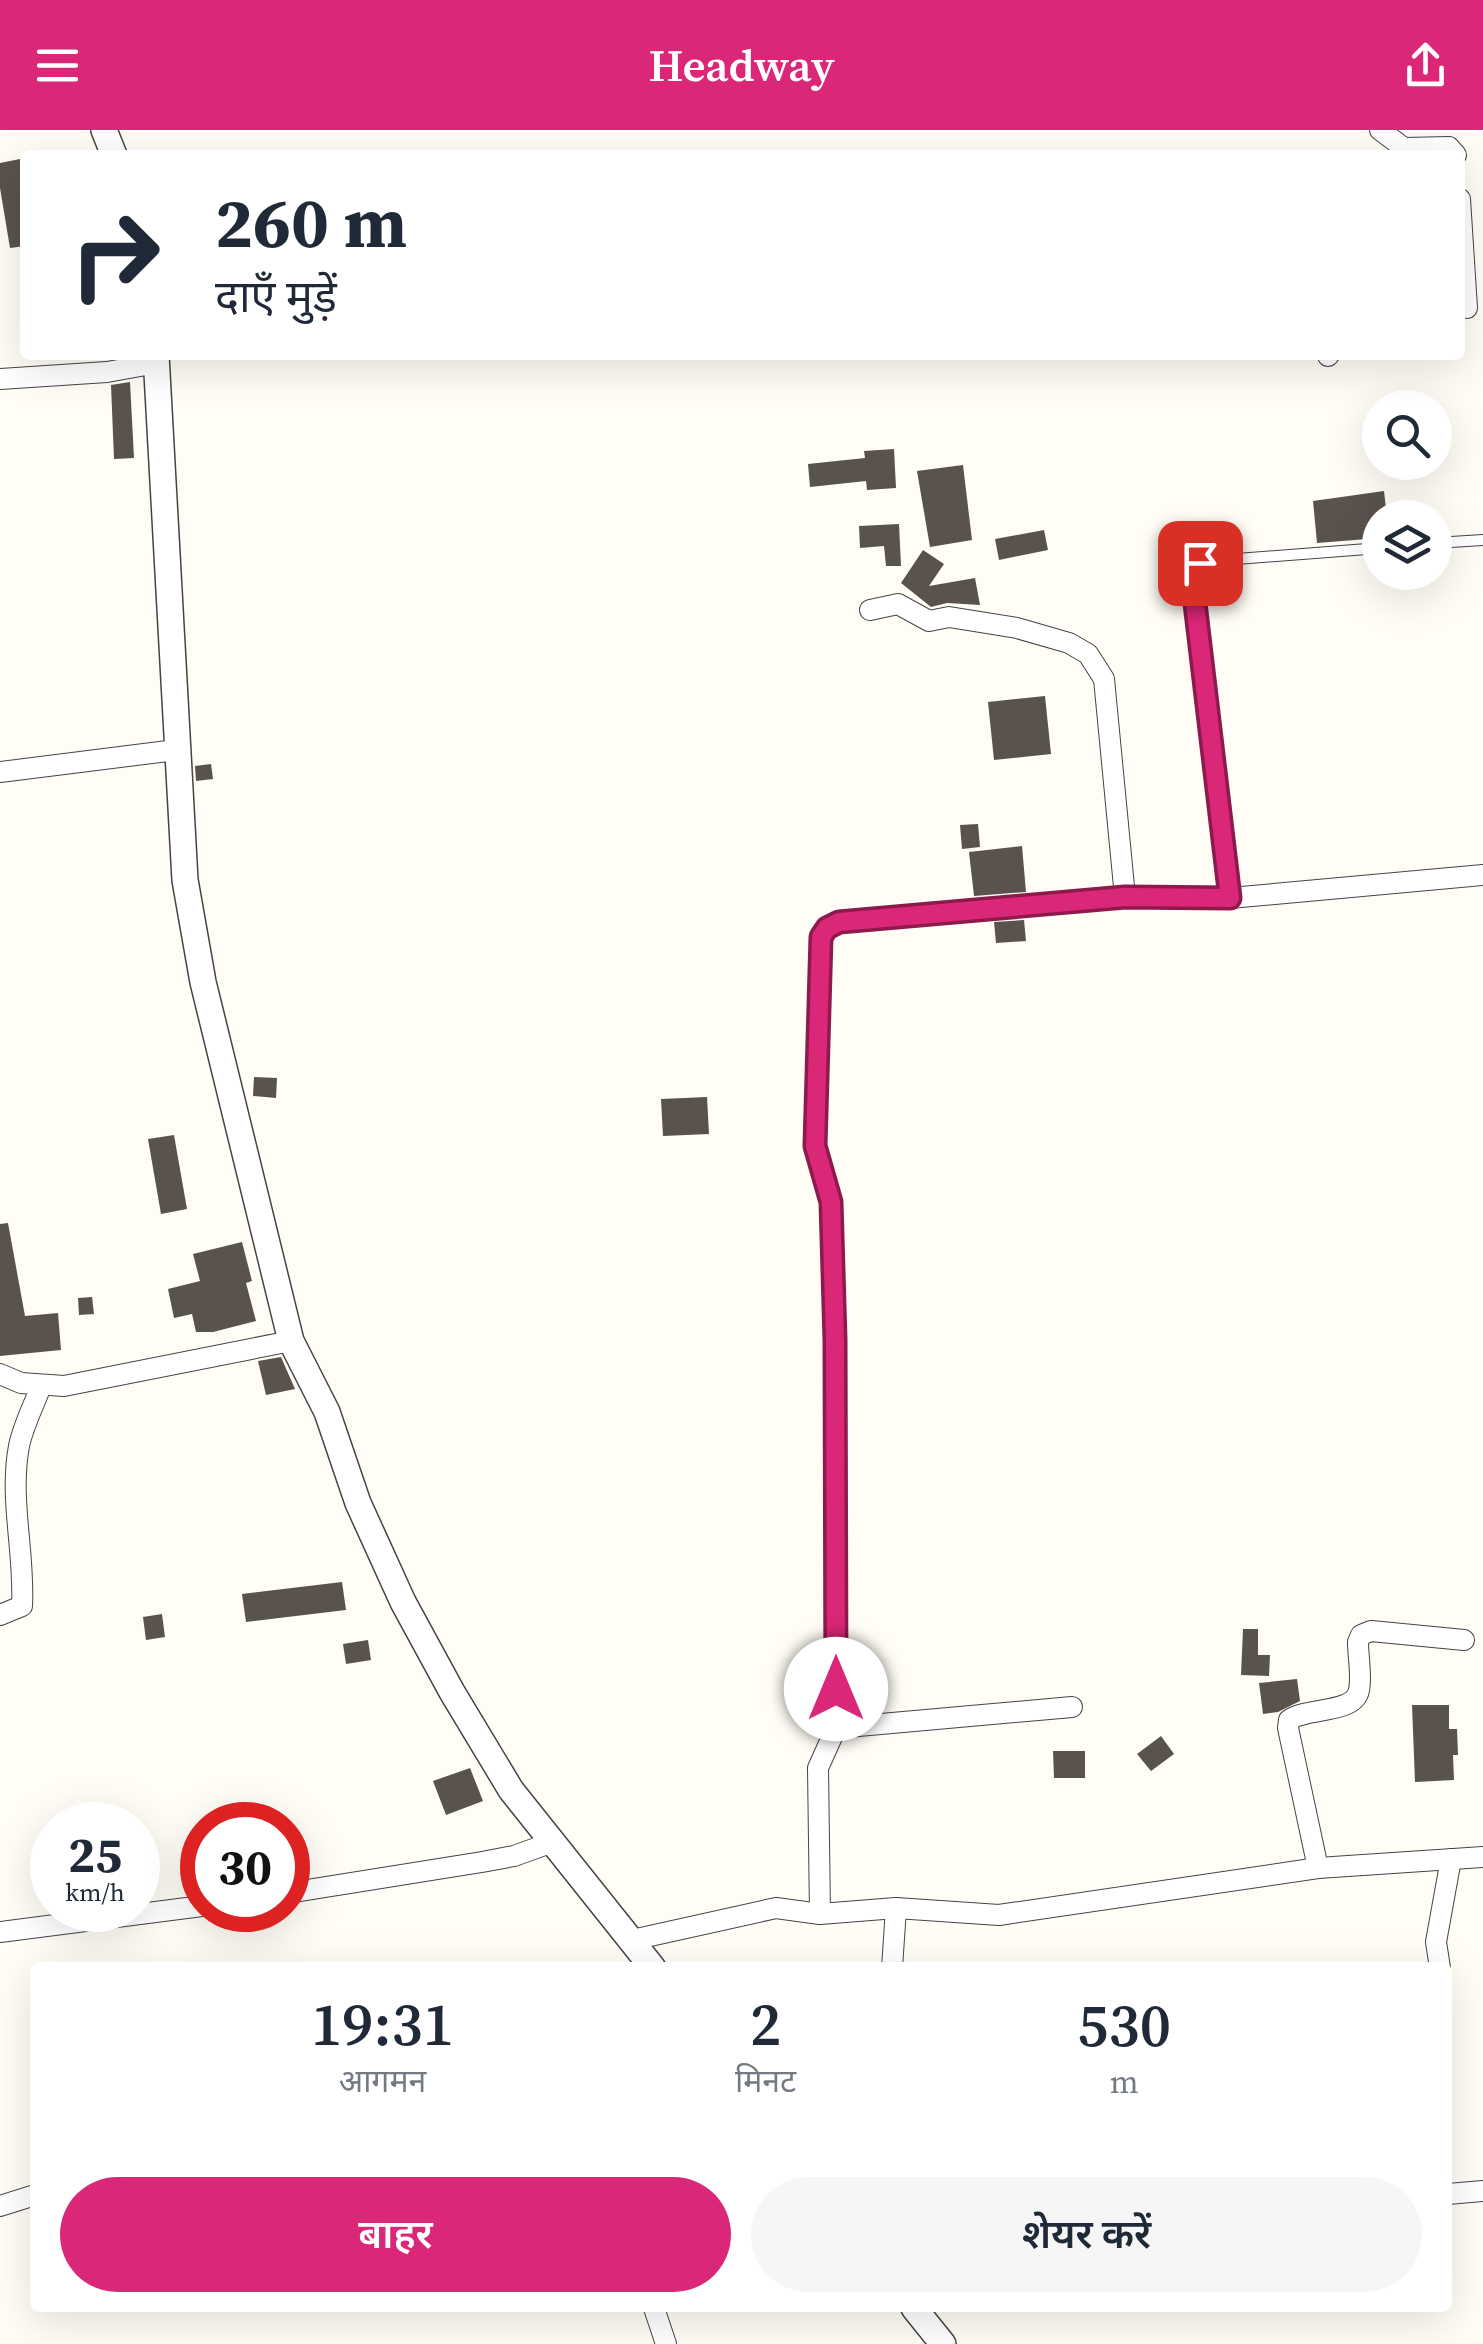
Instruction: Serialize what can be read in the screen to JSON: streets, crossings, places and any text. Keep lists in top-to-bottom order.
{
  "page": {
    "header": "Headway",
    "turn": ["260 m", "दाएँ मुड़ें"],
    "speed": "25 km/h",
    "limit": "30",
    "eta": [
      "19:31",
      "आगमन",
      "2",
      "मिनट",
      "530",
      "m"
    ],
    "buttons": ["बाहर", "शेयर करें"]
  }
}
